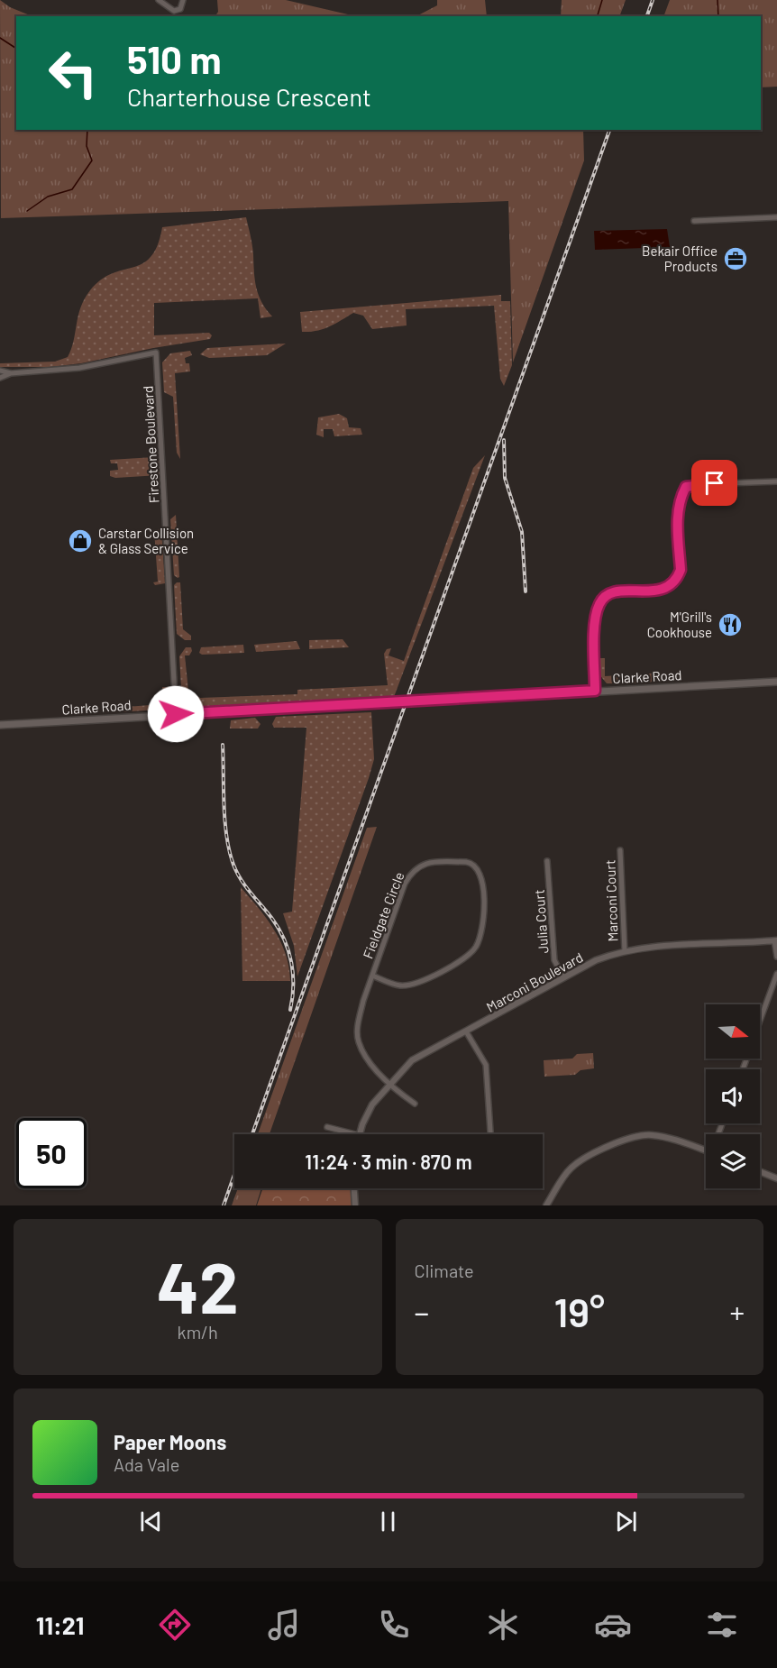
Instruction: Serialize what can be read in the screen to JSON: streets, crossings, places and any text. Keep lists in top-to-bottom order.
{
  "streets": {
    "main road": ["Clarke Road"],
    "street": [
      "Firestone Boulevard",
      "Marconi Court",
      "Fieldgate Circle",
      "Julia Court",
      "Marconi Boulevard"
    ]
  },
  "crossings": [
    ["Firestone Boulevard", "Clarke Road"],
    ["Marconi Court", "Marconi Boulevard"],
    ["Fieldgate Circle", "Marconi Boulevard"],
    ["Julia Court", "Marconi Boulevard"]
  ],
  "places": {
    "office": ["Bekair Office Products"],
    "shop": ["Carstar Collision & Glass Service"],
    "restaurant": ["M'Grill's Cookhouse"]
  },
  "north": "right",
  "page": {
    "turn": ["510 m", "Charterhouse Crescent"],
    "limit": "50",
    "trip": "11:24 · 3 min · 870 m",
    "tile": [
      ["42", "km/h"],
      "Climate"
    ],
    "heat": ["−", "19°", "+"],
    "song": ["Paper Moons", "Ada Vale"],
    "tabs": "11:21"
  }
}
